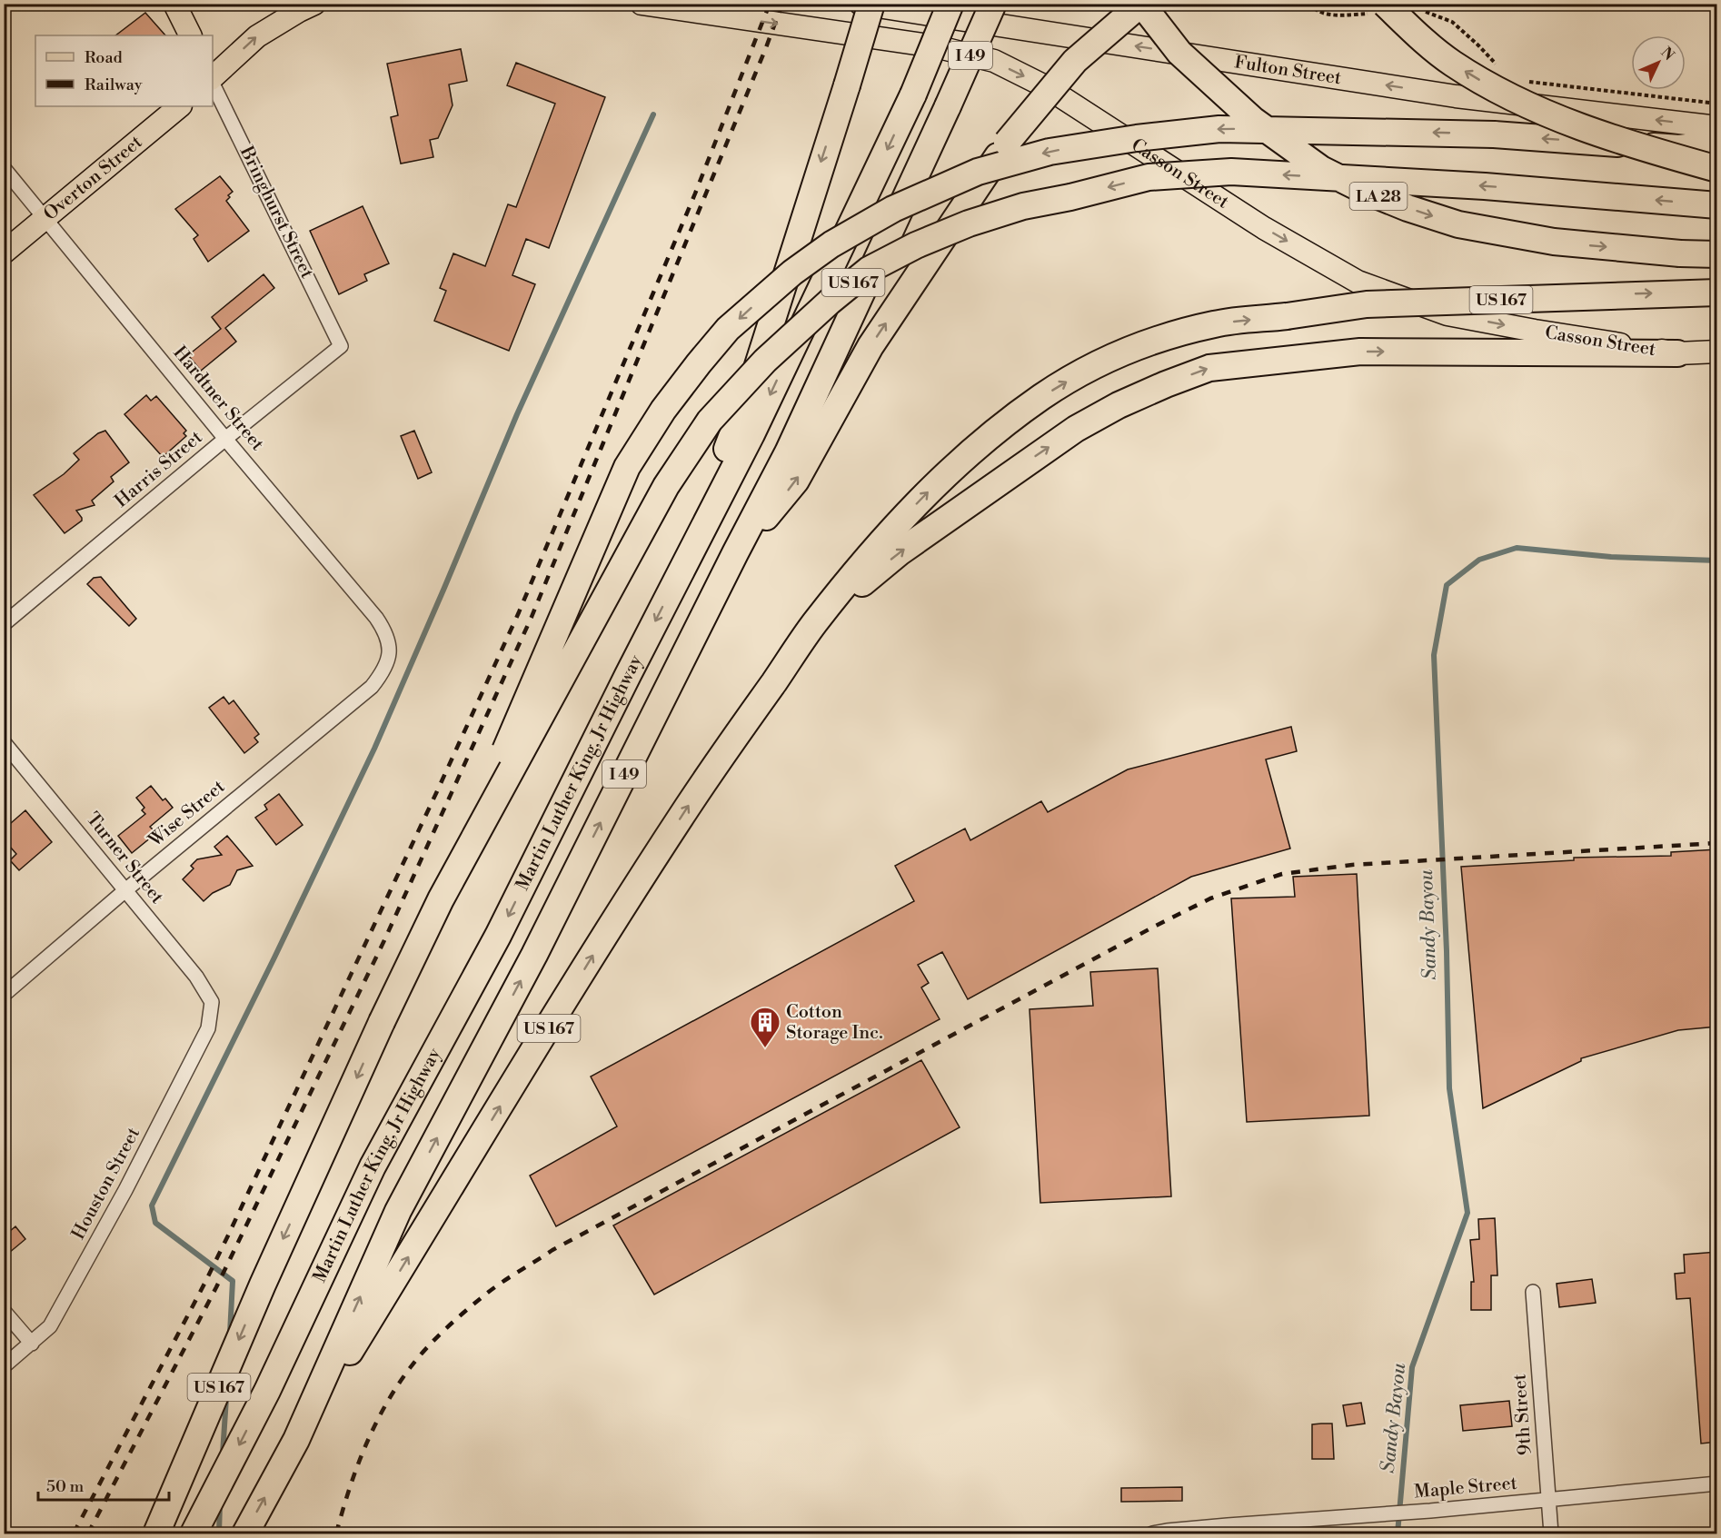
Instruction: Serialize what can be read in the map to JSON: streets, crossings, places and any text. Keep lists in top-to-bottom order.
{
  "streets": {
    "highway": [
      "I 49",
      "LA 28",
      "US 167",
      "Martin Luther King, Jr Highway"
    ],
    "main road": ["Fulton Street", "Casson Street", "Overton Street"],
    "street": [
      "Bringhurst Street",
      "Hardtner Street",
      "Harris Street",
      "Wise Street",
      "Turner Street",
      "Houston Street",
      "9th Street",
      "Maple Street"
    ]
  },
  "crossings": [
    ["I 49", "US 167"],
    ["Overton Street", "Hardtner Street"],
    ["Bringhurst Street", "Harris Street"],
    ["Hardtner Street", "Harris Street"],
    ["Hardtner Street", "Wise Street"],
    ["Wise Street", "Turner Street"],
    ["Turner Street", "Houston Street"],
    ["9th Street", "Maple Street"]
  ],
  "one_way": ["Fulton Street", "Casson Street"],
  "water": ["Sandy Bayou"],
  "places": {
    "building": ["Cotton Storage Inc."]
  },
  "legend": ["Road", "Railway"],
  "scale_bar": "50 m",
  "north": "top right"
}
